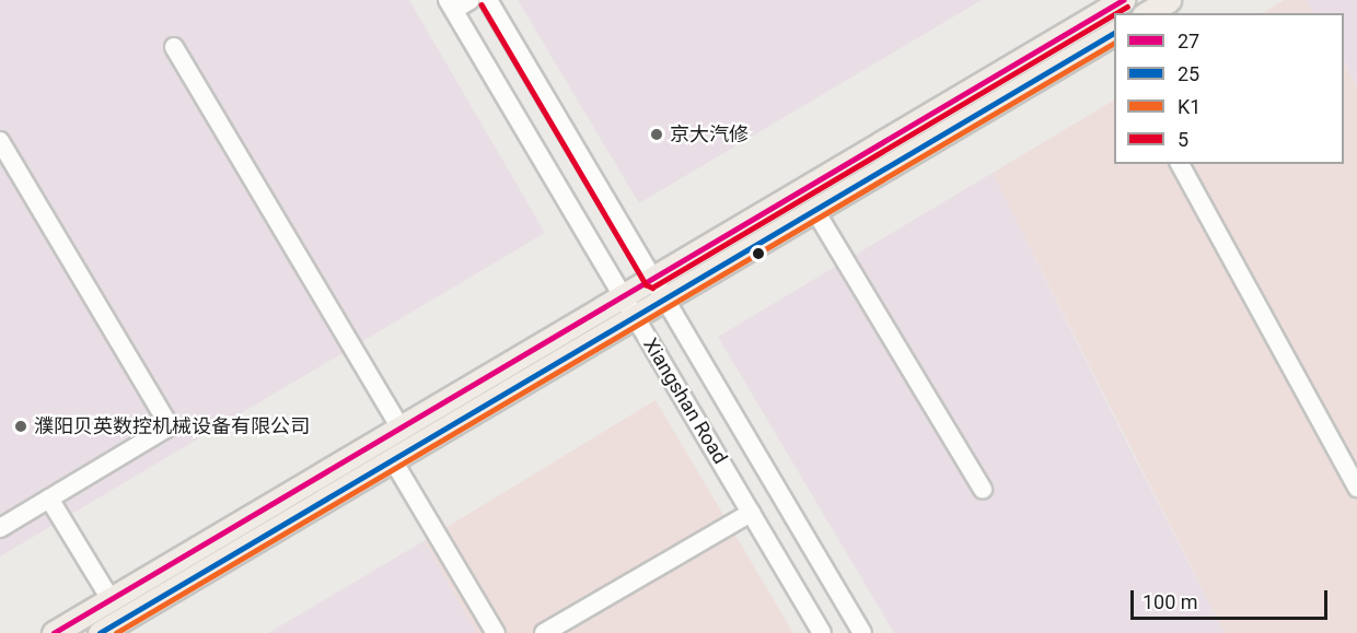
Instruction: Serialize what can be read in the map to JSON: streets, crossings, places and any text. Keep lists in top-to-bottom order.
{
  "streets": {
    "street": ["Xiangshan Road"]
  },
  "places": ["京大汽修", "濮阳贝英数控机械设备有限公司"],
  "lines": [
    "transit line 27",
    "transit line 5",
    "transit line 25",
    "transit line K1"
  ],
  "legend": [
    "27",
    "25",
    "K1",
    "5"
  ],
  "scale_bar": "100 m"
}
